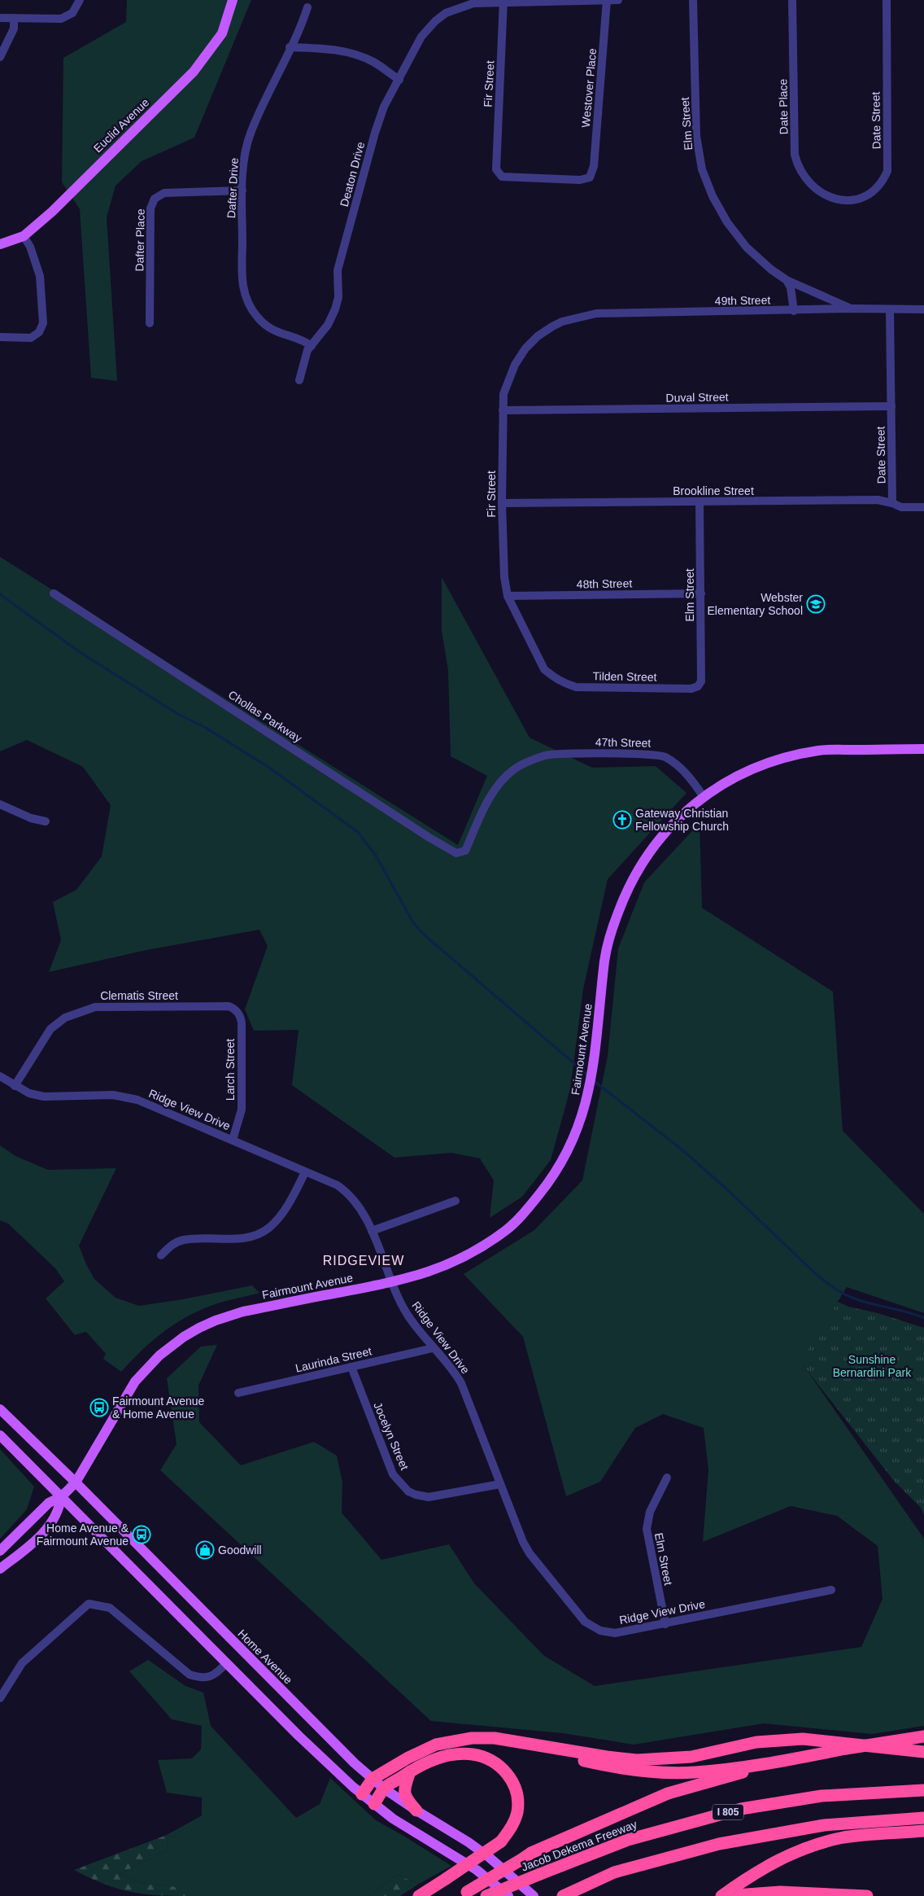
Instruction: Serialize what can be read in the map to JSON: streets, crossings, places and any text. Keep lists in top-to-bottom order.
{
  "streets": {
    "highway": ["I 805", "Jacob Dekema Freeway"],
    "main road": ["Euclid Avenue", "Fairmount Avenue", "Home Avenue"],
    "street": [
      "Fir Street",
      "Westover Place",
      "Date Place",
      "Date Street",
      "Elm Street",
      "Deaton Drive",
      "Dafter Drive",
      "Dafter Place",
      "49th Street",
      "Duval Street",
      "Brookline Street",
      "48th Street",
      "Tilden Street",
      "Chollas Parkway",
      "47th Street",
      "Clematis Street",
      "Larch Street",
      "Ridge View Drive",
      "Laurinda Street",
      "Jocelyn Street"
    ]
  },
  "crossings": [
    ["Fir Street", "Westover Place"],
    ["Fir Street", "Deaton Drive"],
    ["Fir Street", "49th Street"],
    ["Fir Street", "Duval Street"],
    ["Fir Street", "Brookline Street"],
    ["Fir Street", "48th Street"],
    ["Fir Street", "Tilden Street"],
    ["Westover Place", "Deaton Drive"],
    ["Date Place", "Date Street"],
    ["Date Street", "49th Street"],
    ["Date Street", "Duval Street"],
    ["Date Street", "Brookline Street"],
    ["Elm Street", "49th Street"],
    ["Elm Street", "Brookline Street"],
    ["Elm Street", "48th Street"],
    ["Elm Street", "Tilden Street"],
    ["Elm Street", "Ridge View Drive"],
    ["Deaton Drive", "Dafter Drive"],
    ["Dafter Drive", "Dafter Place"],
    ["Chollas Parkway", "47th Street"],
    ["47th Street", "Fairmount Avenue"],
    ["Clematis Street", "Larch Street"],
    ["Clematis Street", "Ridge View Drive"],
    ["Fairmount Avenue", "Ridge View Drive"],
    ["Fairmount Avenue", "Home Avenue"],
    ["Larch Street", "Ridge View Drive"],
    ["Ridge View Drive", "Laurinda Street"],
    ["Ridge View Drive", "Jocelyn Street"],
    ["Laurinda Street", "Jocelyn Street"]
  ],
  "districts": ["RIDGEVIEW"],
  "parks": ["Sunshine Bernardini Park"],
  "places": {
    "school or university": ["Webster Elementary School"],
    "church": ["Gateway Christian Fellowship Church"],
    "bus stop": ["Fairmount Avenue & Home Avenue", "Home Avenue & Fairmount Avenue"],
    "shop": ["Goodwill"]
  }
}
